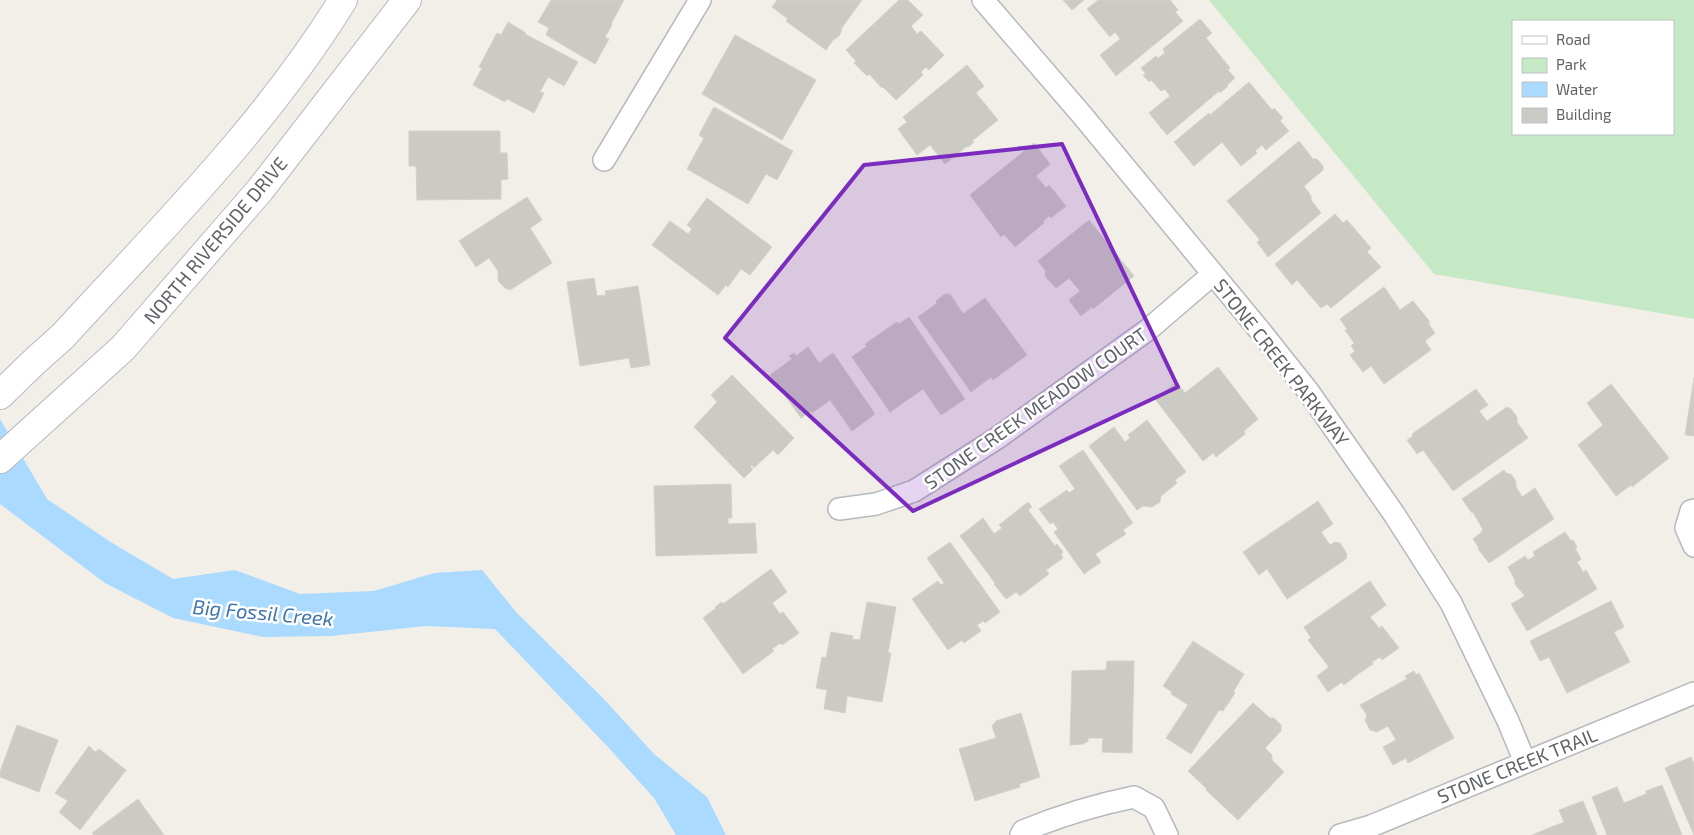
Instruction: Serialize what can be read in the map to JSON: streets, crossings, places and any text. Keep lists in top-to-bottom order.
{
  "streets": {
    "main road": ["NORTH RIVERSIDE DRIVE"],
    "street": ["STONE CREEK PARKWAY", "STONE CREEK MEADOW COURT", "STONE CREEK TRAIL"]
  },
  "crossings": [
    ["STONE CREEK PARKWAY", "STONE CREEK MEADOW COURT"],
    ["STONE CREEK PARKWAY", "STONE CREEK TRAIL"]
  ],
  "water": ["Big Fossil Creek"],
  "legend": [
    "Road",
    "Park",
    "Water",
    "Building"
  ]
}
